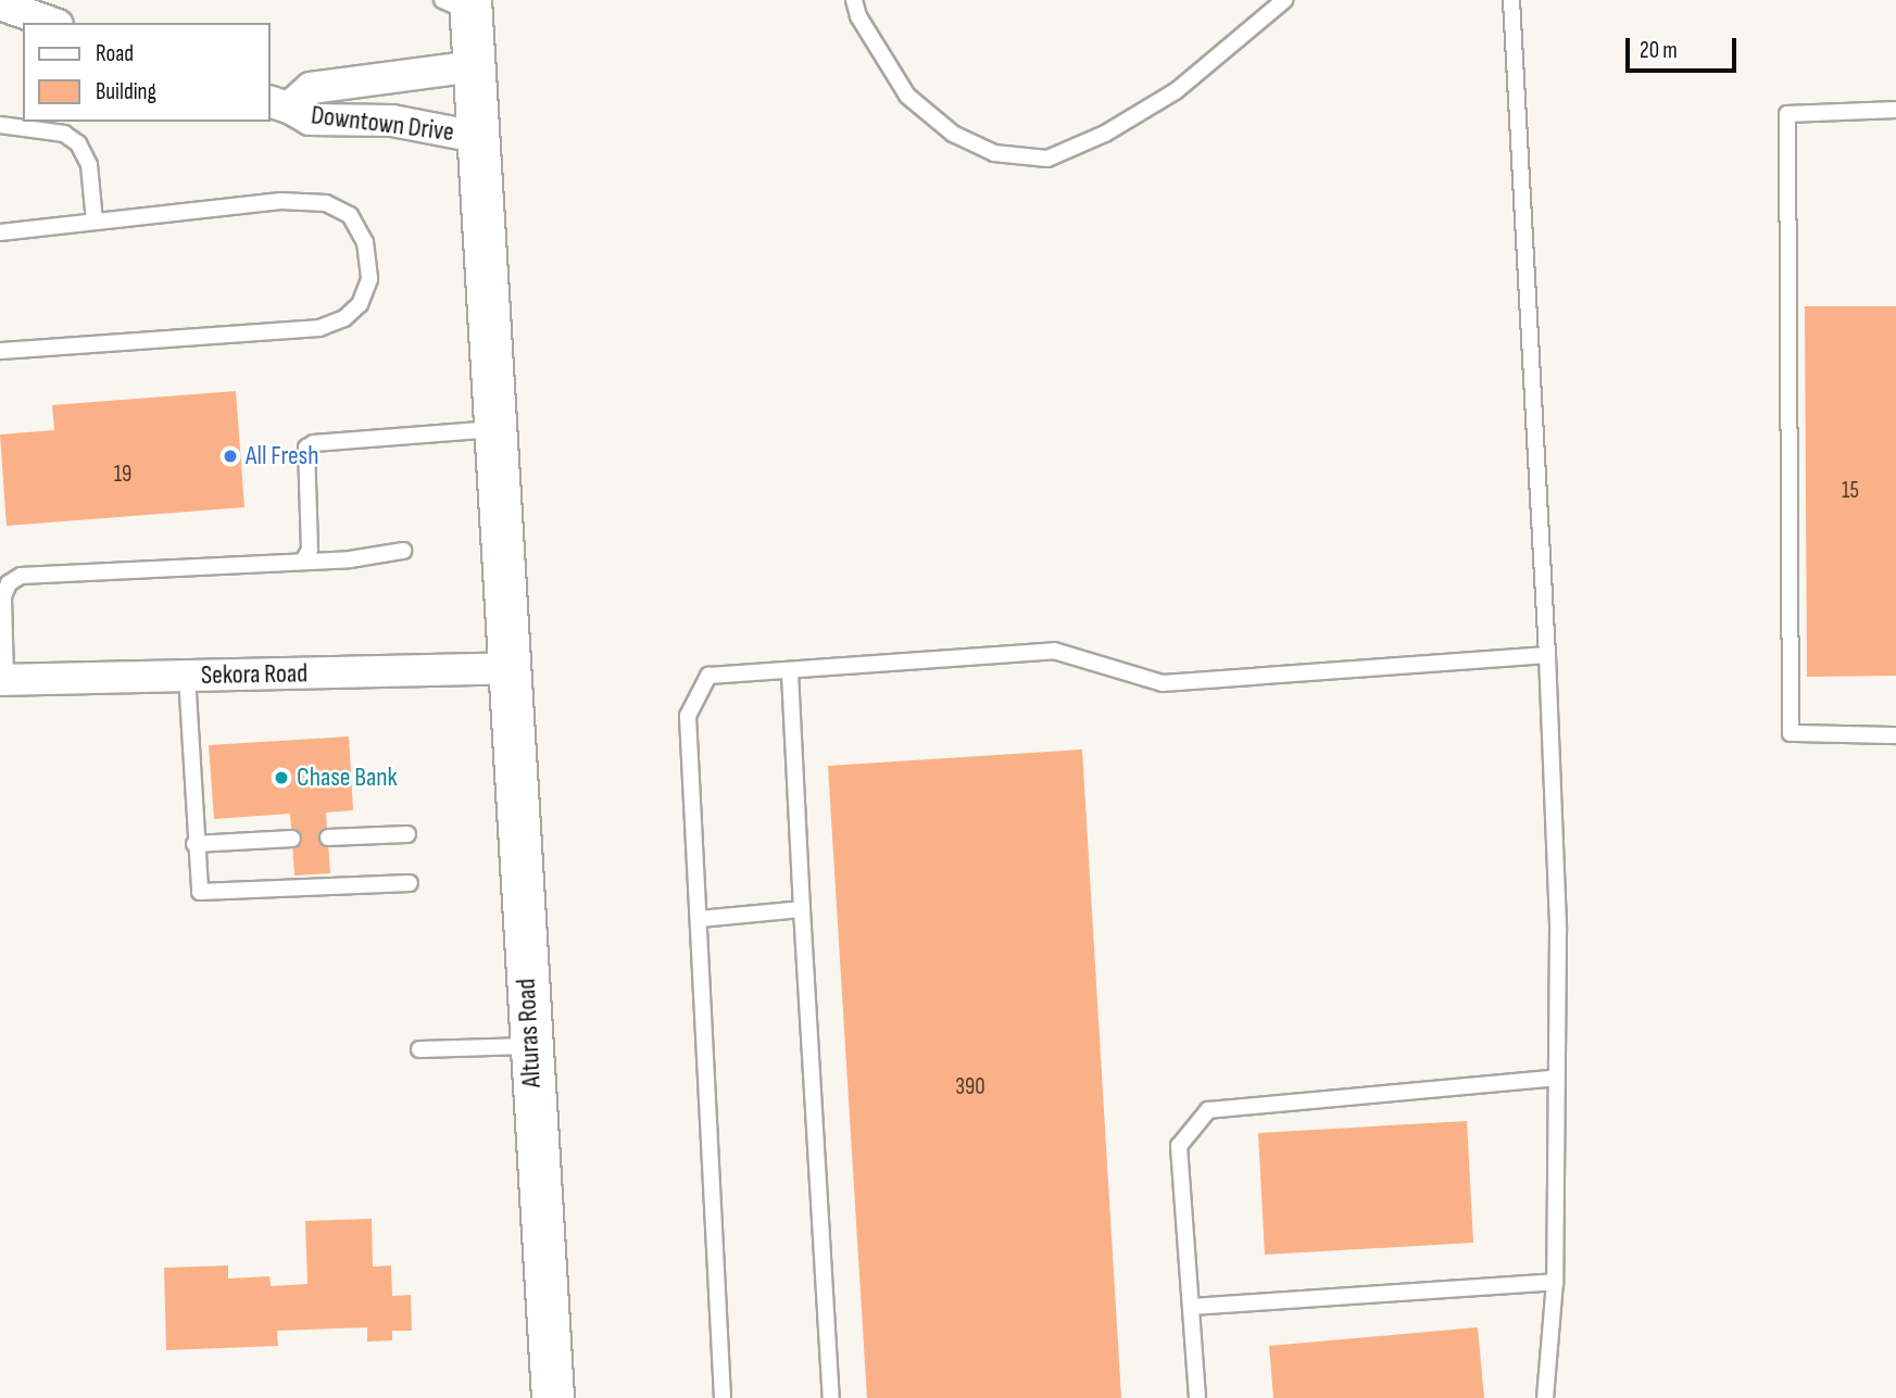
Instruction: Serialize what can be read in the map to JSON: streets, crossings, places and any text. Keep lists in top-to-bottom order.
{
  "streets": {
    "main road": ["Alturas Road"],
    "street": ["Downtown Drive", "Sekora Road"]
  },
  "crossings": [
    ["Downtown Drive", "Alturas Road"],
    ["Sekora Road", "Alturas Road"]
  ],
  "places": ["All Fresh", "Chase Bank"],
  "house_numbers": ["19", "15", "390"],
  "legend": ["Road", "Building"],
  "scale_bar": "20 m"
}
